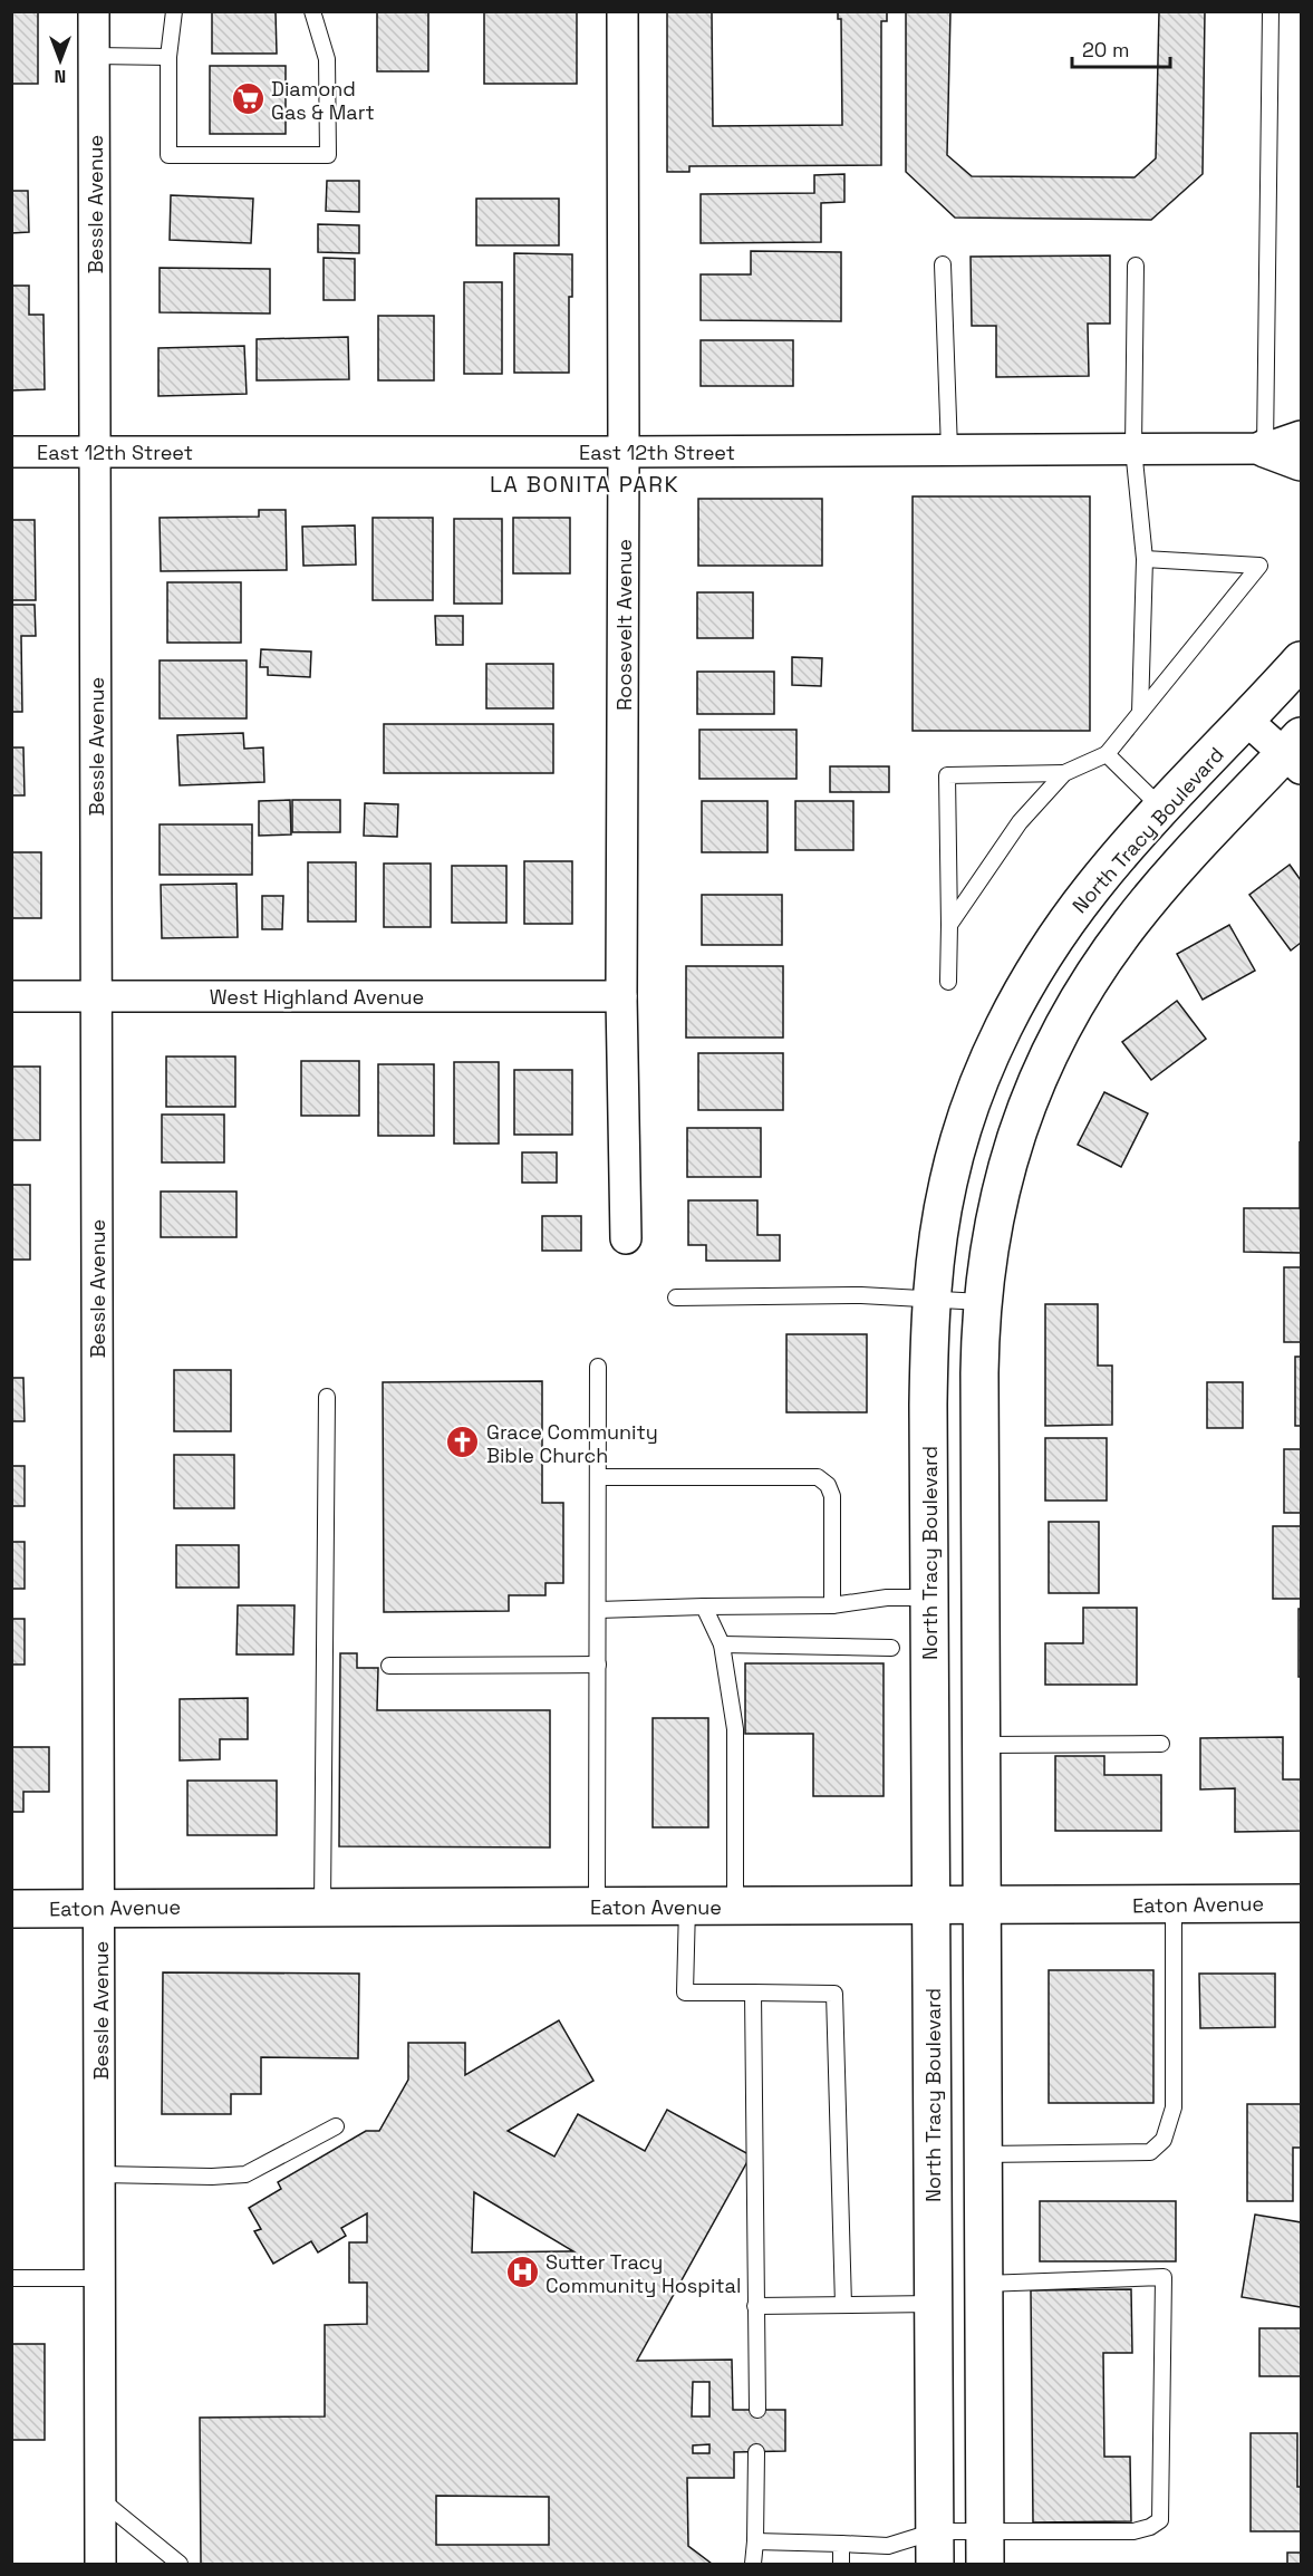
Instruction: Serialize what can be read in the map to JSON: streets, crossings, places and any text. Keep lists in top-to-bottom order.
{
  "streets": {
    "main road": ["North Tracy Boulevard", "Eaton Avenue"],
    "street": [
      "Bessle Avenue",
      "East 12th Street",
      "Roosevelt Avenue",
      "West Highland Avenue"
    ]
  },
  "crossings": [
    ["Bessle Avenue", "East 12th Street"],
    ["Bessle Avenue", "West Highland Avenue"],
    ["Bessle Avenue", "Eaton Avenue"],
    ["East 12th Street", "Roosevelt Avenue"],
    ["Roosevelt Avenue", "West Highland Avenue"],
    ["North Tracy Boulevard", "Eaton Avenue"]
  ],
  "districts": ["LA BONITA PARK"],
  "places": {
    "supermarket": ["Diamond Gas & Mart"],
    "church": ["Grace Community Bible Church"],
    "hospital": ["Sutter Tracy Community Hospital"]
  },
  "scale_bar": "20 m",
  "north": "bottom"
}
